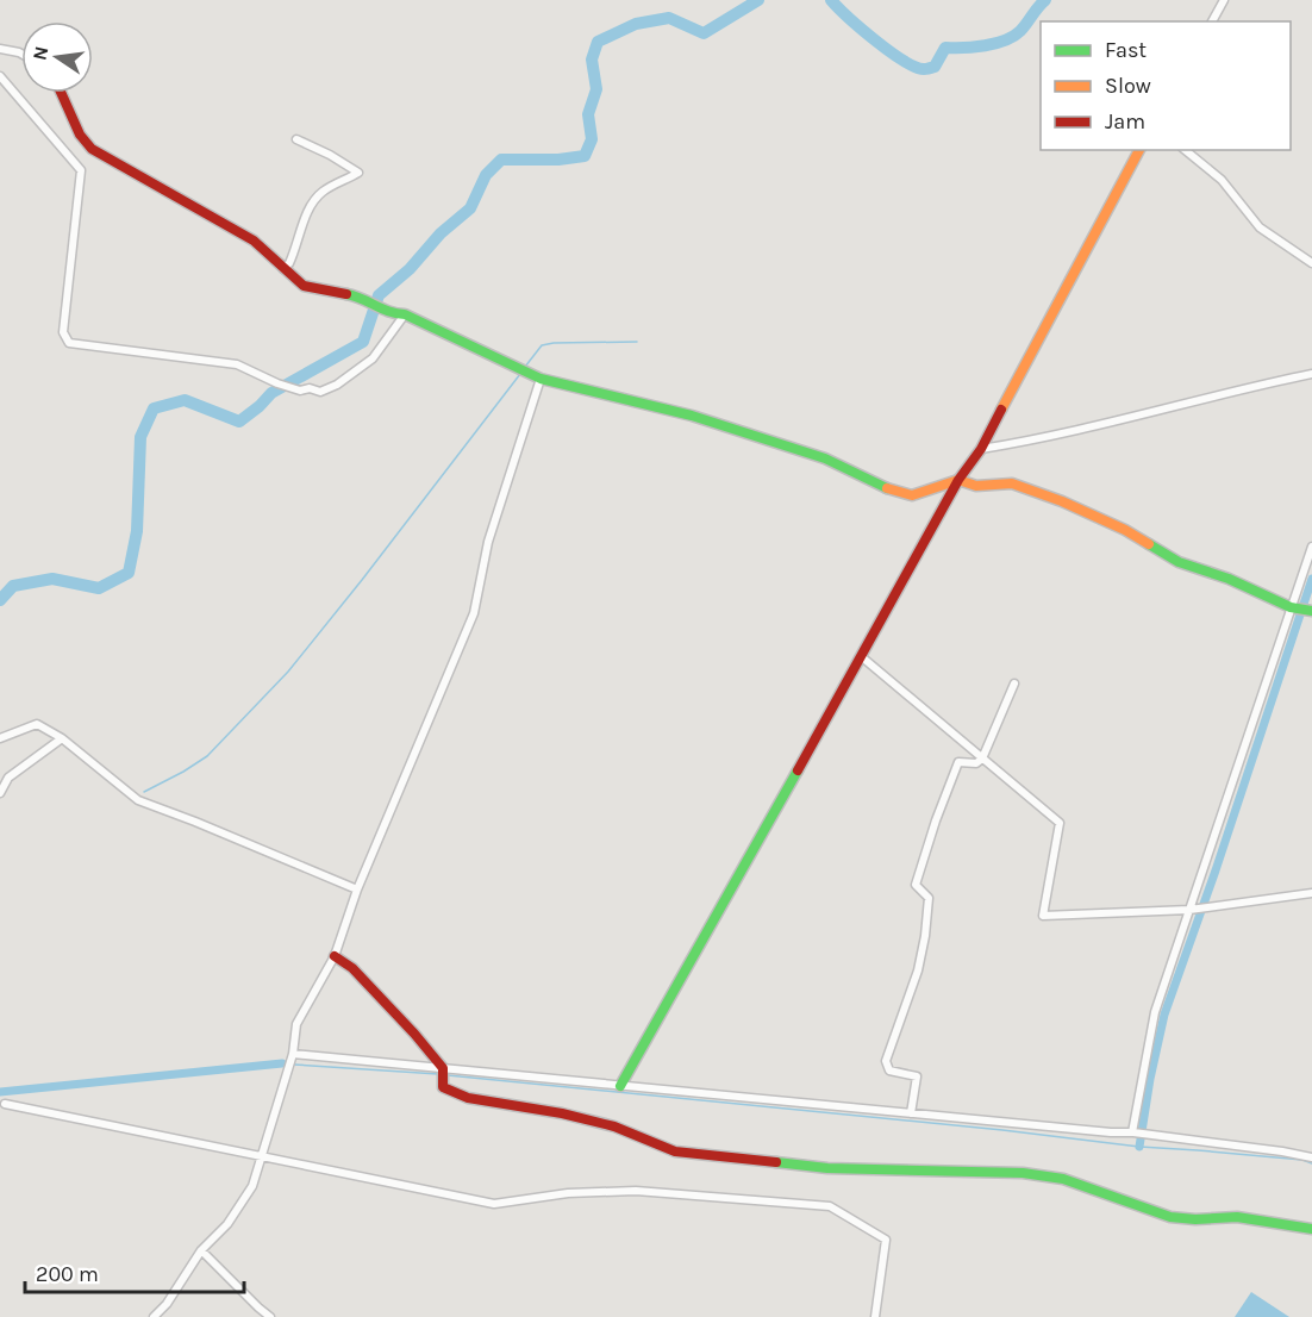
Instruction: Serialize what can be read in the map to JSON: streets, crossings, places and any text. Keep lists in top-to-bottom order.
{
  "legend": ["Fast", "Slow", "Jam"],
  "scale_bar": "200 m",
  "north": "left"
}
